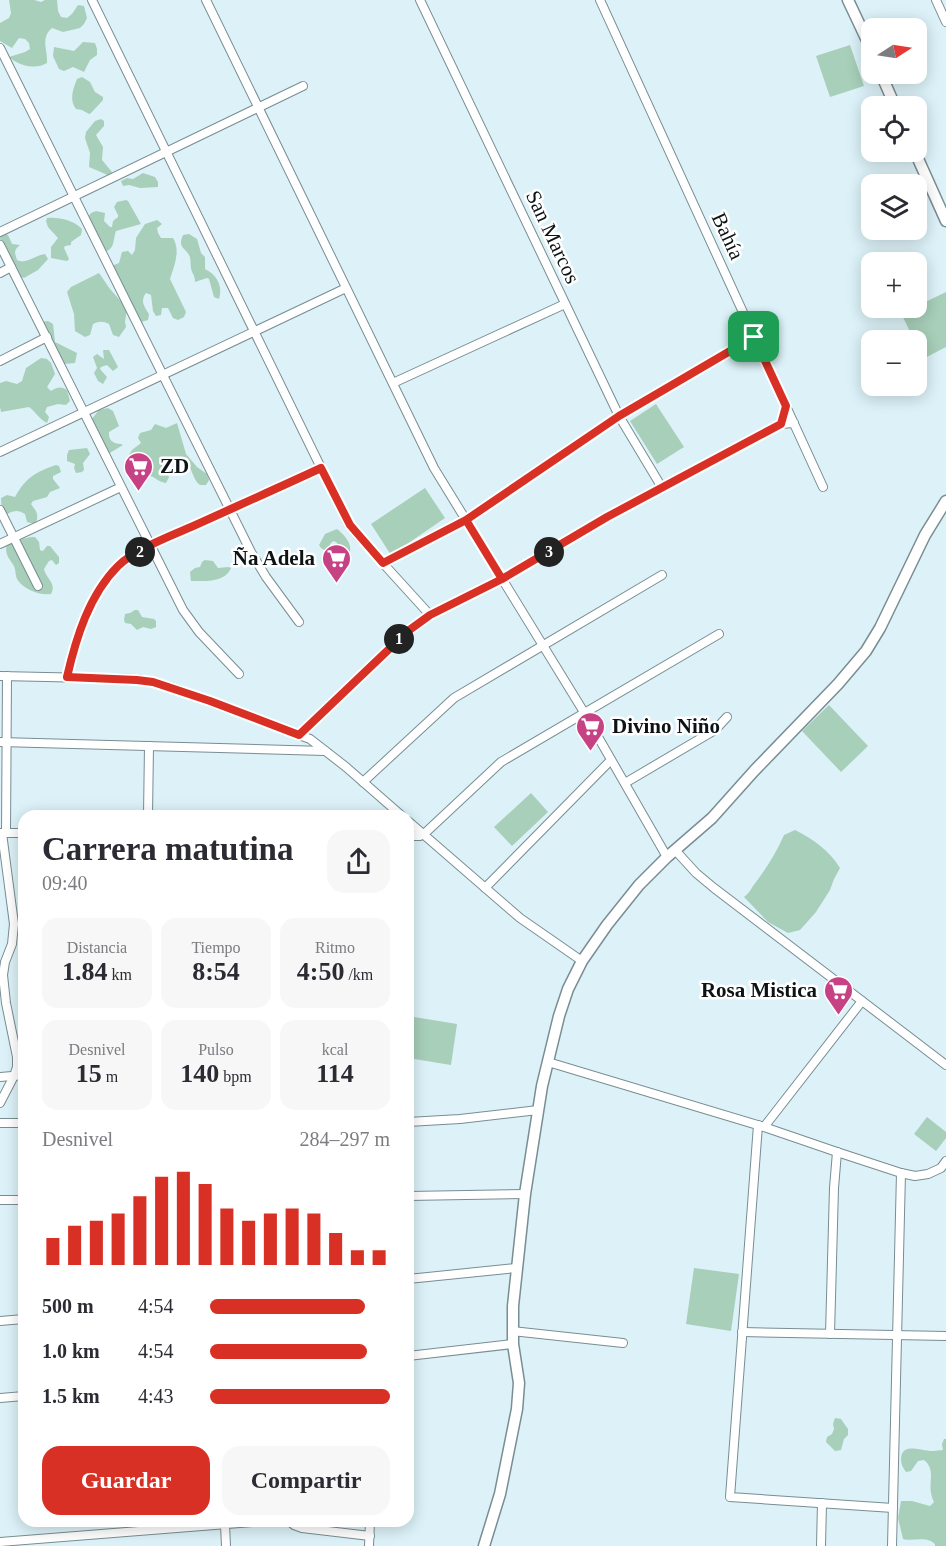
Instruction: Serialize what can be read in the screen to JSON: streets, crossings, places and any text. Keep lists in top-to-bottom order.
{
  "streets": {
    "street": ["Bahía", "San Marcos"]
  },
  "places": {
    "supermarket": [
      "ZD",
      "Ña Adela",
      "Divino Niño",
      "Rosa Mistica"
    ]
  },
  "north": "right",
  "page": {
    "map_buttons": ["+", "−"],
    "pins": ["2", "3", "1"],
    "heading": ["Carrera matutina", "09:40"],
    "stats": [
      ["Distancia", "1.84 km"],
      ["Tiempo", "8:54"],
      ["Ritmo", "4:50 /km"],
      ["Desnivel", "15 m"],
      ["Pulso", "140 bpm"],
      ["kcal", "114"]
    ],
    "chart": ["Desnivel", "284–297 m"],
    "list": [
      {
        "name": "500 m",
        "note": "4:54"
      },
      {
        "name": "1.0 km",
        "note": "4:54"
      },
      {
        "name": "1.5 km",
        "note": "4:43"
      }
    ],
    "buttons": ["Guardar", "Compartir"]
  }
}
